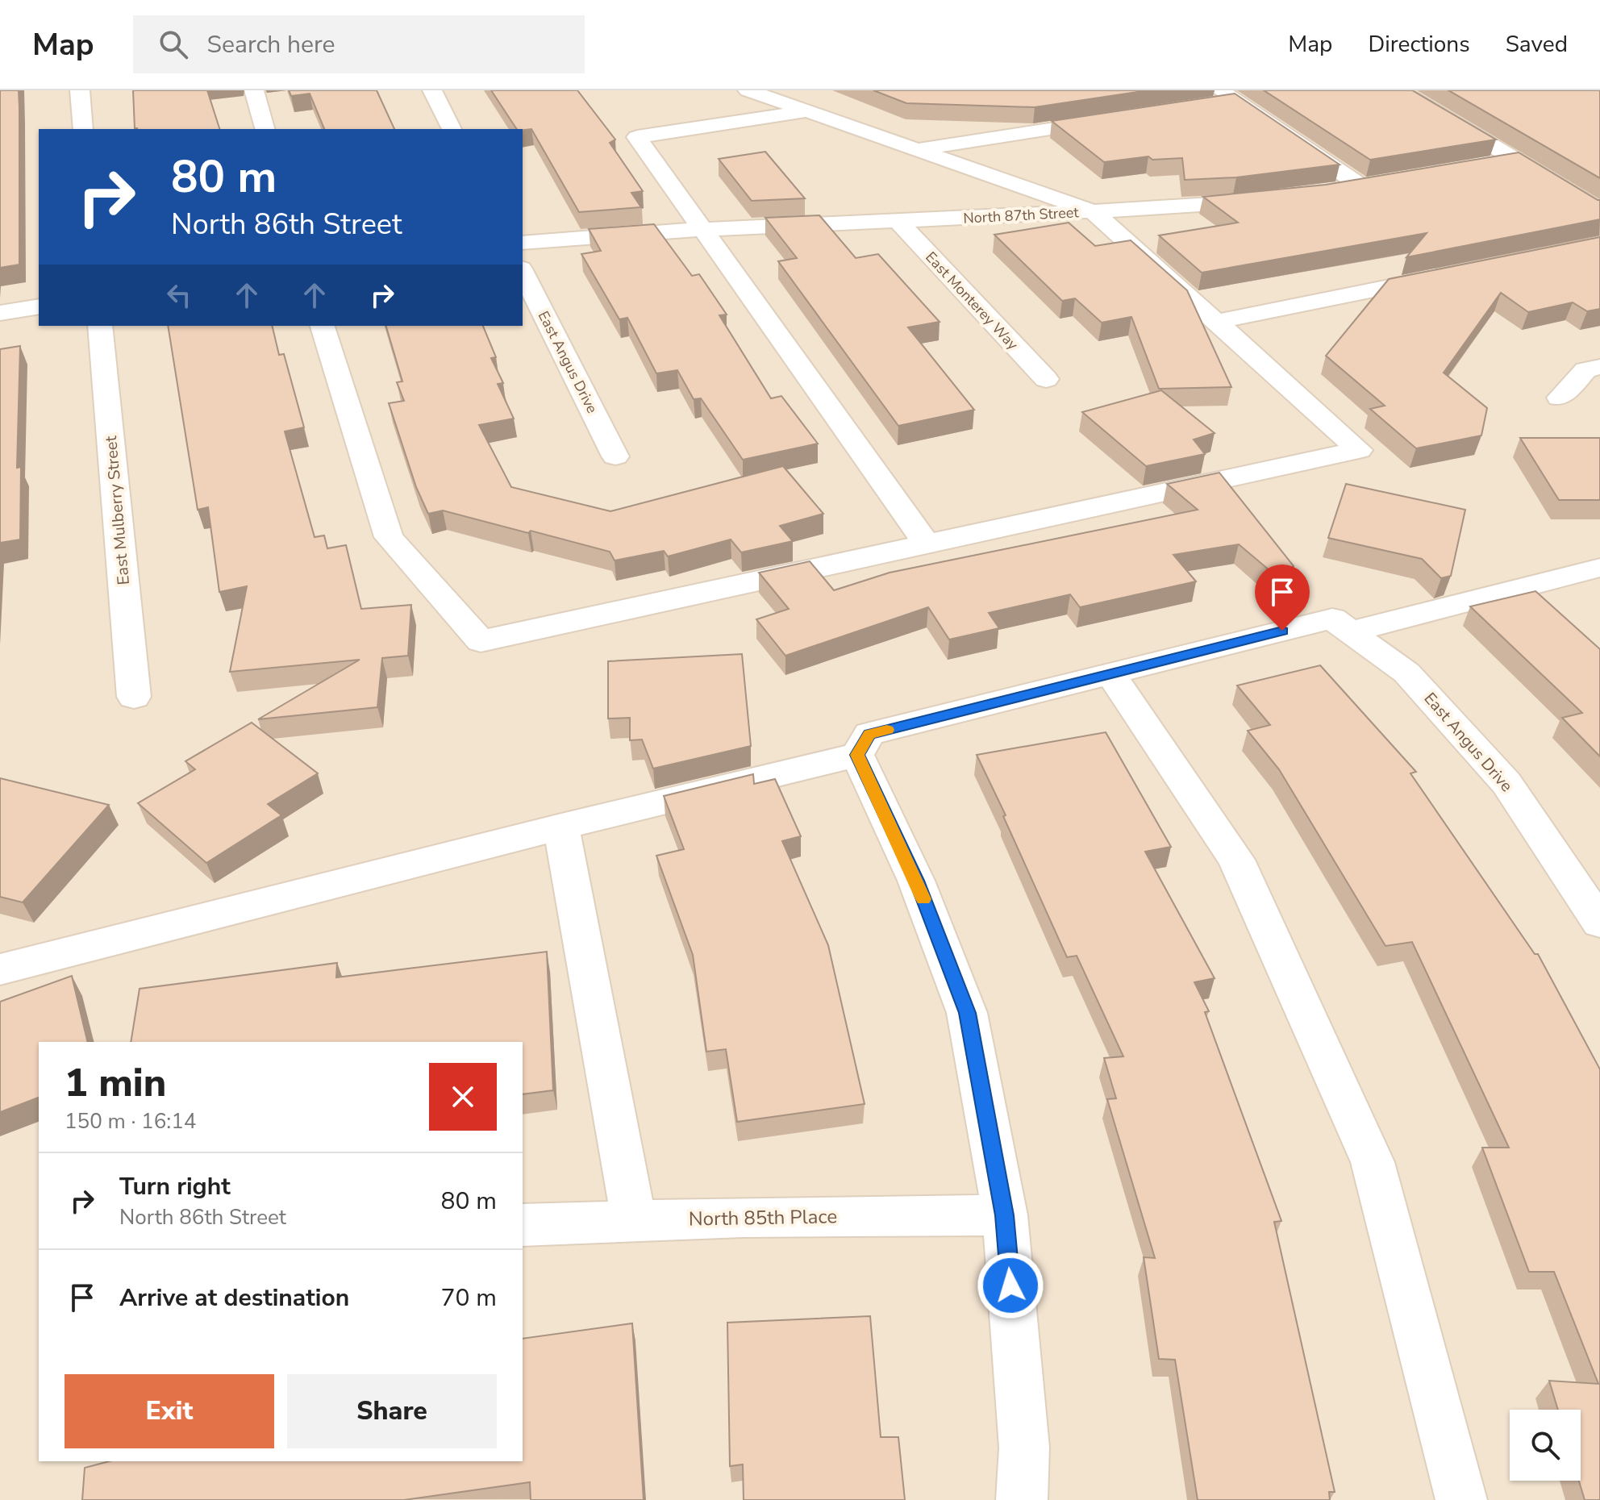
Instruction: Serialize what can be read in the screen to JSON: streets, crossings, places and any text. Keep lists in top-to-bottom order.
{
  "streets": {
    "street": [
      "North 87th Street",
      "East Monterey Way",
      "East Angus Drive",
      "East Mulberry Street",
      "North 85th Place"
    ]
  },
  "crossings": [
    ["North 87th Street", "East Monterey Way"]
  ],
  "page": {
    "header": "Map",
    "search": "Search here",
    "nav": ["Map", "Directions", "Saved"],
    "turn": ["80 m", "North 86th Street"],
    "heading": ["1 min", "150 m · 16:14"],
    "list": [
      {
        "name": "Turn right",
        "note": "North 86th Street",
        "value": "80 m"
      },
      {
        "name": "Arrive at destination",
        "value": "70 m"
      }
    ],
    "buttons": ["Exit", "Share"]
  }
}
